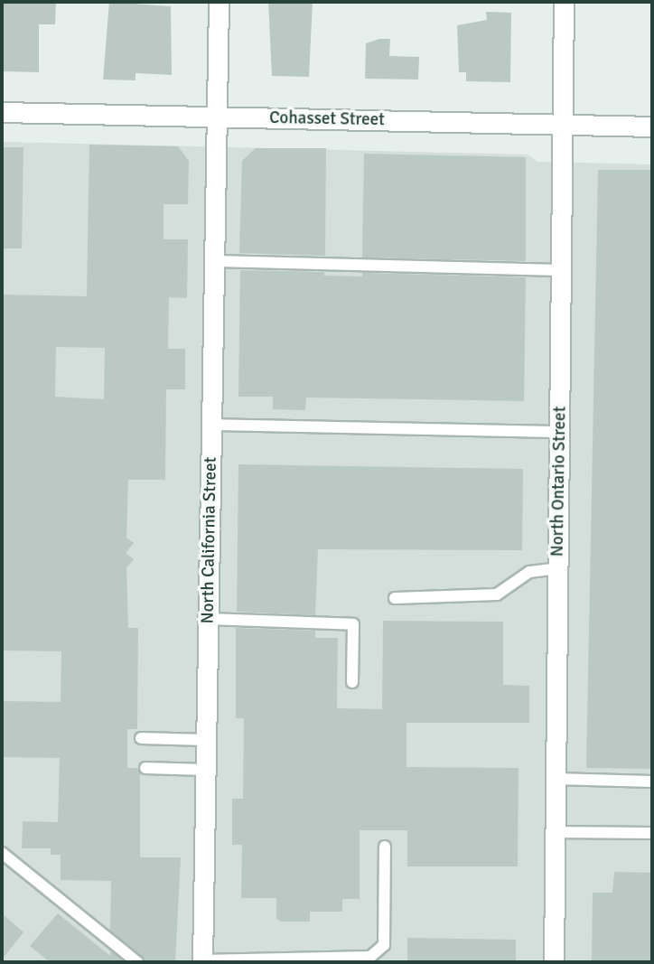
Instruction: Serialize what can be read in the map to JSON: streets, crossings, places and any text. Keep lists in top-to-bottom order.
{
  "streets": {
    "street": ["Cohasset Street", "North Ontario Street", "North California Street"]
  },
  "crossings": [
    ["Cohasset Street", "North Ontario Street"],
    ["Cohasset Street", "North California Street"]
  ]
}
